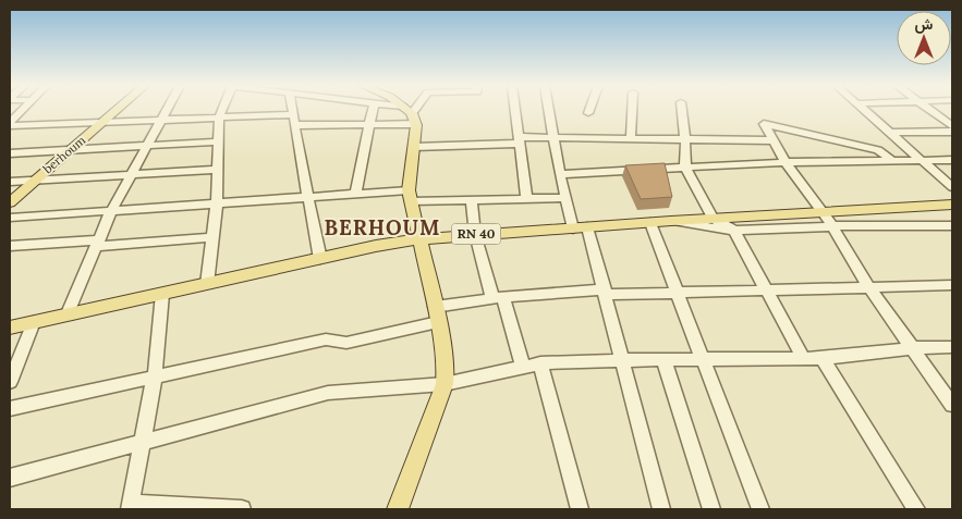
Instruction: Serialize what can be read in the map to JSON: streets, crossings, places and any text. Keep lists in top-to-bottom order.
{
  "streets": {
    "main road": ["berhoum", "RN 40"]
  },
  "districts": ["BERHOUM"],
  "north": "top"
}
